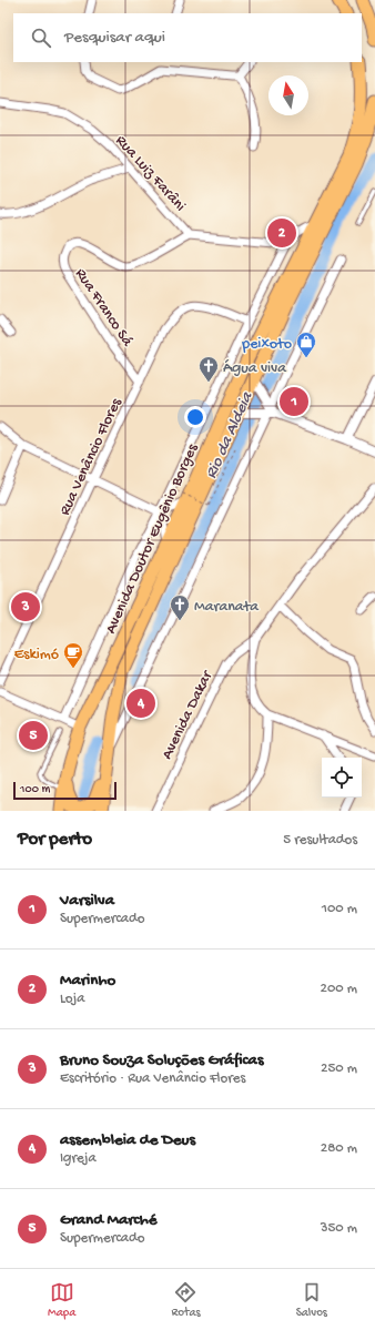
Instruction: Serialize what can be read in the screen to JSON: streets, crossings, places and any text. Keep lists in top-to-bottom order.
{
  "streets": {
    "highway": ["Avenida Doutor Eugênio Borges"],
    "street": [
      "Rua Luiz Farâni",
      "Rua Franco Sá",
      "Rua Venâncio Flores",
      "Avenida Dakar"
    ]
  },
  "crossings": [
    ["Rua Luiz Farâni", "Rua Franco Sá"],
    ["Rua Franco Sá", "Rua Venâncio Flores"]
  ],
  "water": ["Rio da Aldeia"],
  "places": {
    "shop": ["peixoto"],
    "church": ["Água viva", "Maranata"],
    "cafe": ["Eskimó"]
  },
  "scale_bar": "100 m",
  "north": "top",
  "page": {
    "search": "Pesquisar aqui",
    "pins": [
      "2",
      "1",
      "3",
      "4",
      "5"
    ],
    "scale": "100 m",
    "heading": ["Por perto", "5 resultados"],
    "list": [
      {
        "mark": "1",
        "name": "Varsilva",
        "note": "Supermercado",
        "value": "100 m"
      },
      {
        "mark": "2",
        "name": "Marinho",
        "note": "Loja",
        "value": "200 m"
      },
      {
        "mark": "3",
        "name": "Bruno Souza Soluções Gráficas",
        "note": "Escritório · Rua Venâncio Flores",
        "value": "250 m"
      },
      {
        "mark": "4",
        "name": "assembleia de Deus",
        "note": "Igreja",
        "value": "280 m"
      },
      {
        "mark": "5",
        "name": "Grand Marché",
        "note": "Supermercado",
        "value": "350 m"
      }
    ],
    "nav": ["Mapa", "Rotas", "Salvos"]
  }
}
